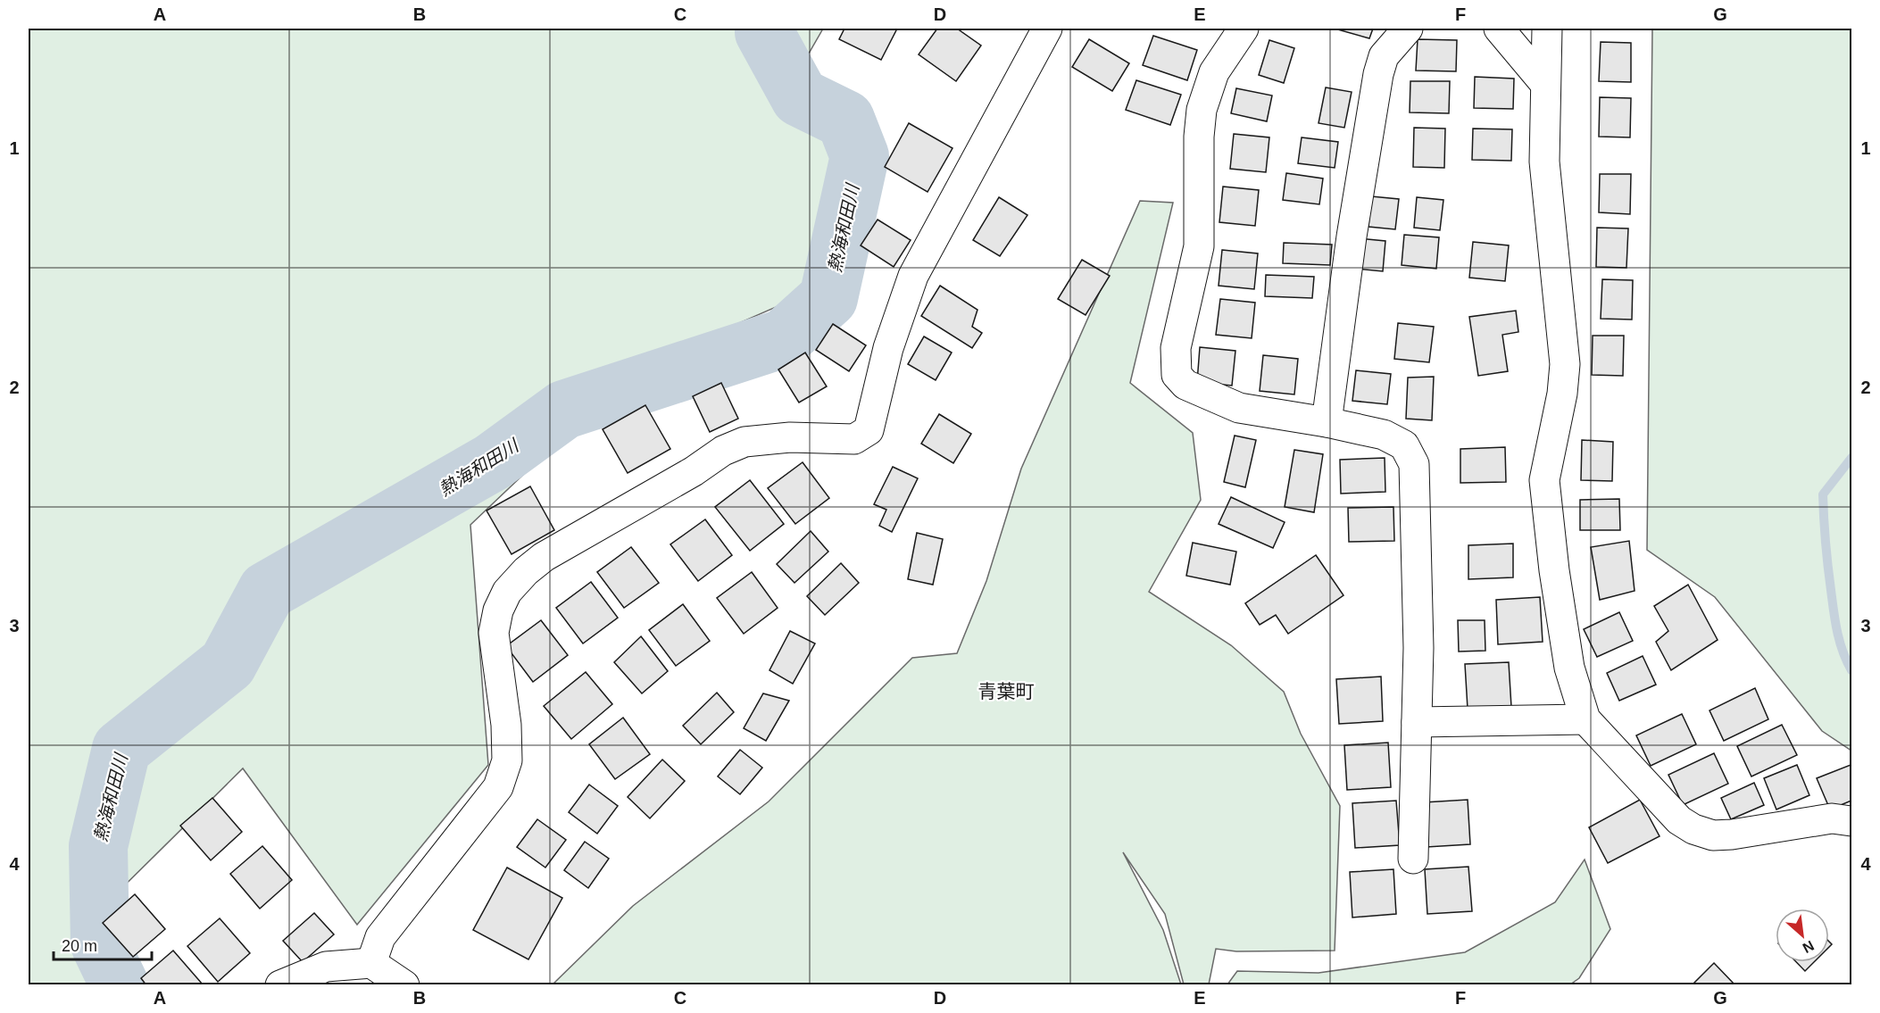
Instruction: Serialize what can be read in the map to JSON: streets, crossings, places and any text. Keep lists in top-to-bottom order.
{
  "districts": ["青葉町"],
  "water": ["熱海和田川"],
  "scale_bar": "20 m",
  "north": "bottom right",
  "grid": {
    "columns": [
      "A",
      "B",
      "C",
      "D",
      "E",
      "F",
      "G"
    ],
    "rows": [
      "1",
      "2",
      "3",
      "4"
    ]
  }
}
